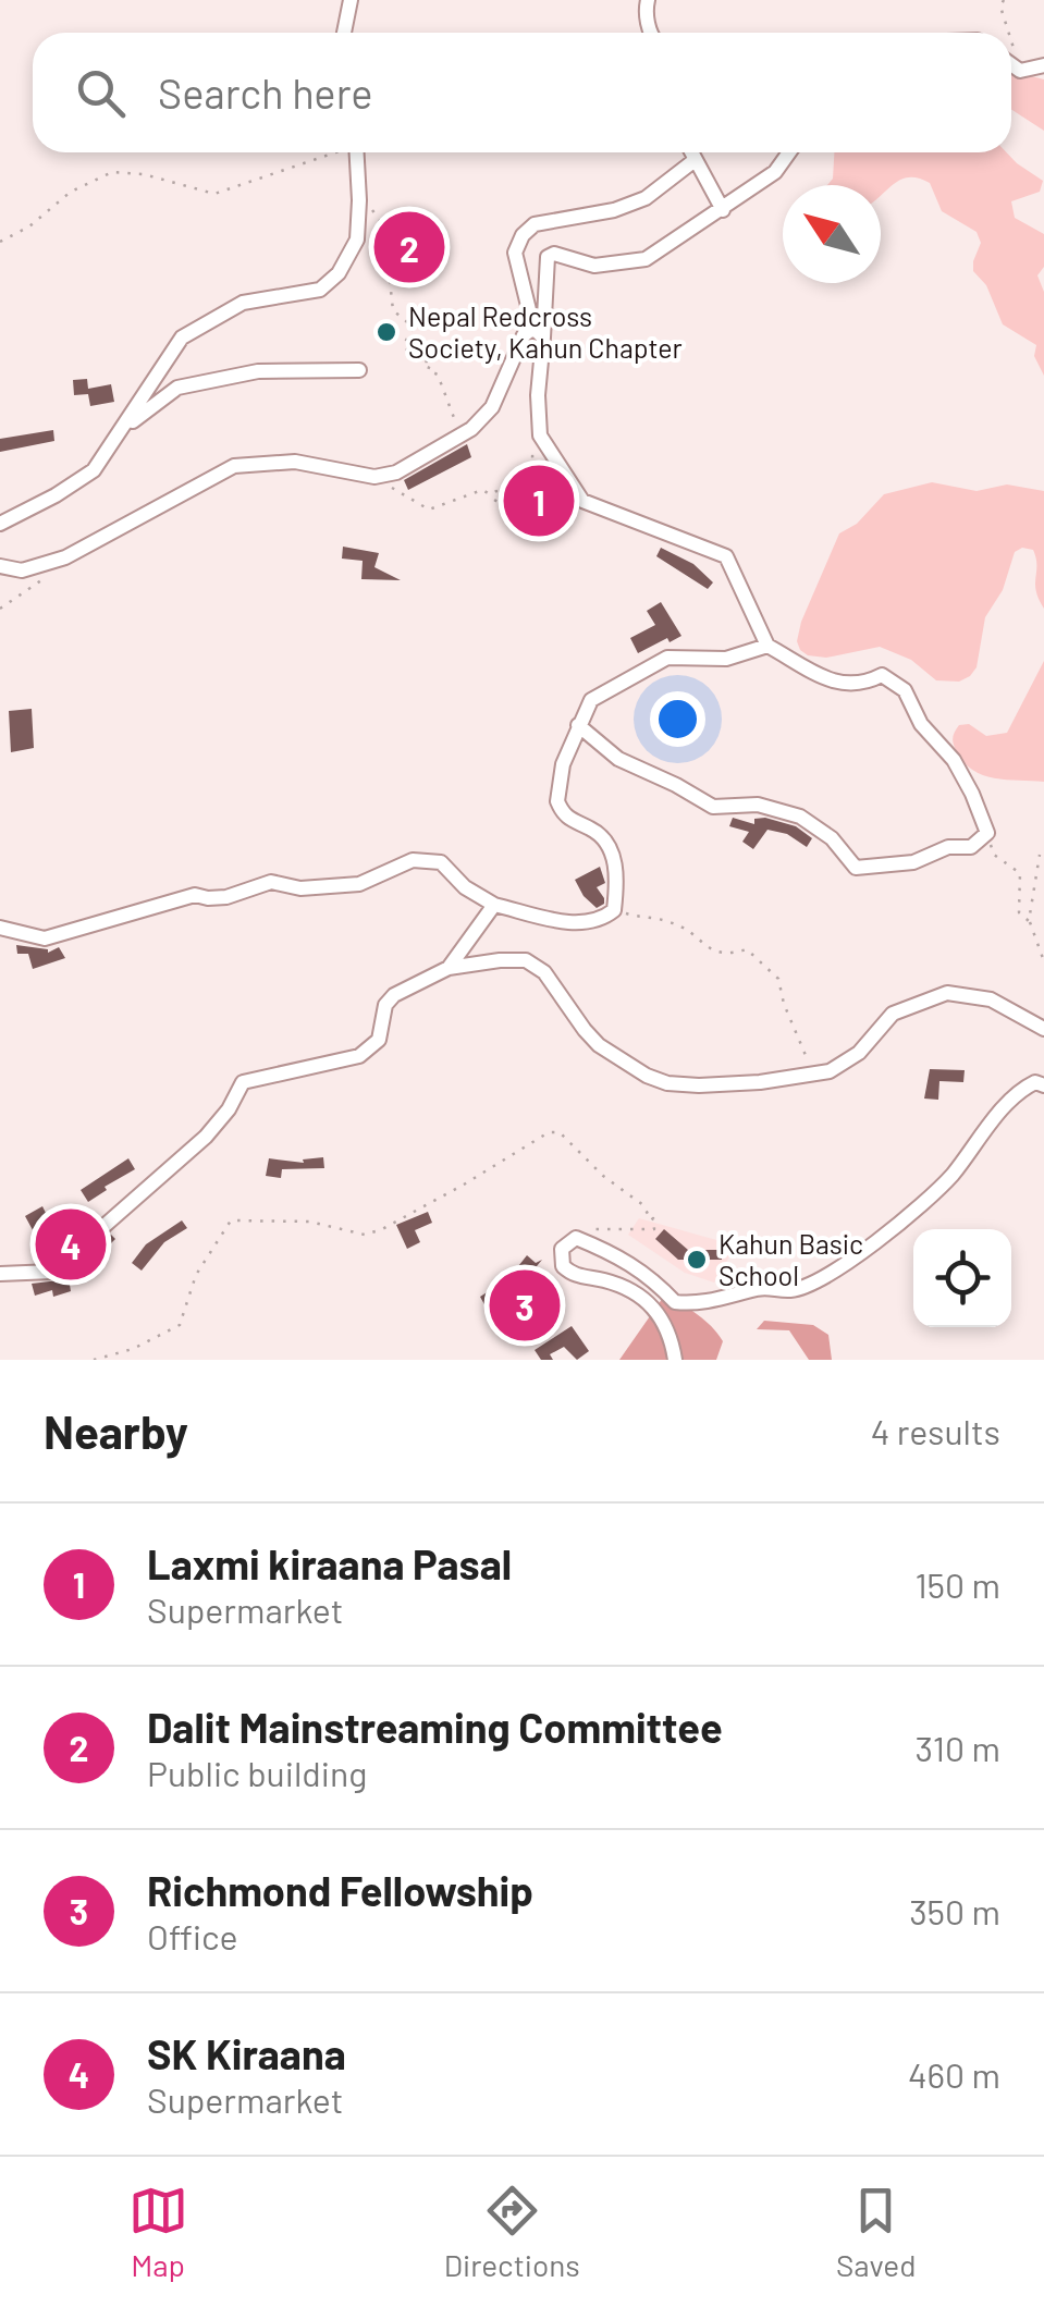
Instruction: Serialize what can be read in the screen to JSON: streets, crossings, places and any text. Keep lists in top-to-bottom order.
{
  "places": ["Nepal Redcross Society, Kahun Chapter", "Kahun Basic School"],
  "north": "top left",
  "page": {
    "search": "Search here",
    "pins": [
      "2",
      "1",
      "4",
      "3"
    ],
    "heading": ["Nearby", "4 results"],
    "list": [
      {
        "mark": "1",
        "name": "Laxmi kiraana Pasal",
        "note": "Supermarket",
        "value": "150 m"
      },
      {
        "mark": "2",
        "name": "Dalit Mainstreaming Committee",
        "note": "Public building",
        "value": "310 m"
      },
      {
        "mark": "3",
        "name": "Richmond Fellowship",
        "note": "Office",
        "value": "350 m"
      },
      {
        "mark": "4",
        "name": "SK Kiraana",
        "note": "Supermarket",
        "value": "460 m"
      }
    ],
    "nav": ["Map", "Directions", "Saved"]
  }
}
